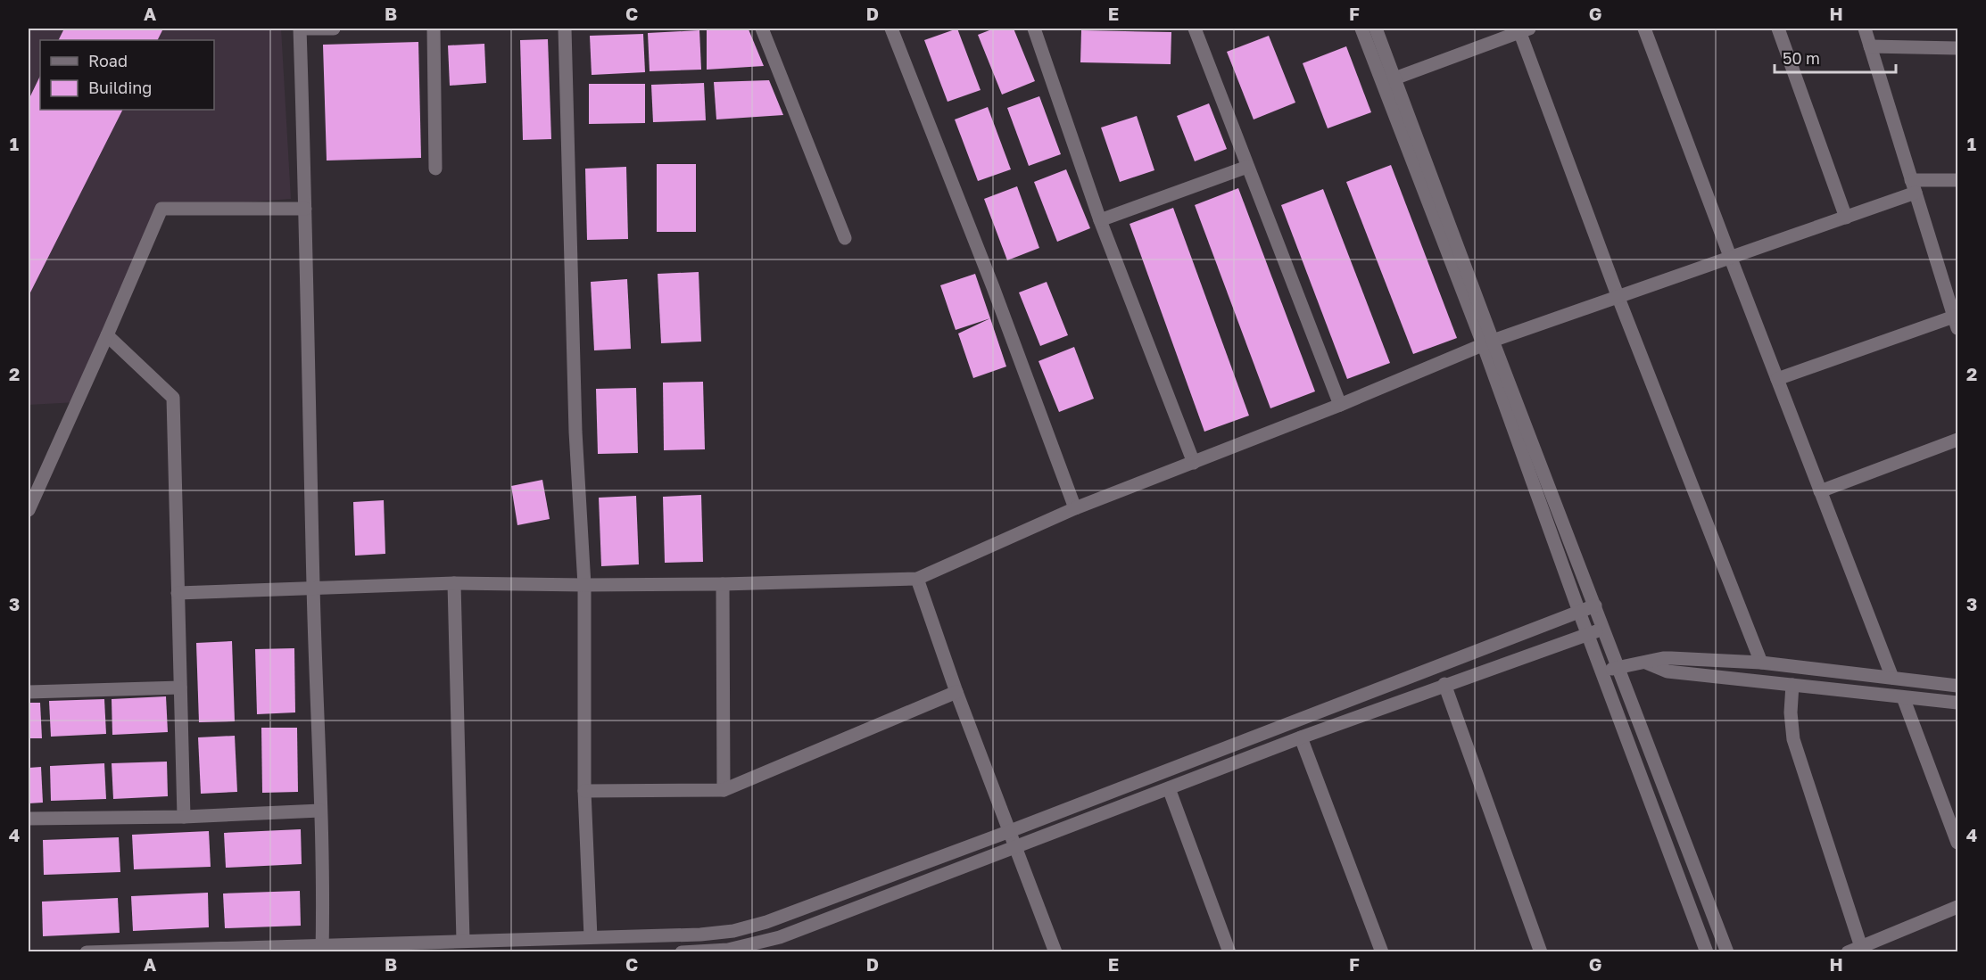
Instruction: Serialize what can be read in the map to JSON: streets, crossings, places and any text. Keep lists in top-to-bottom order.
{
  "legend": ["Road", "Building"],
  "scale_bar": "50 m",
  "grid": {
    "columns": [
      "A",
      "B",
      "C",
      "D",
      "E",
      "F",
      "G",
      "H"
    ],
    "rows": [
      "1",
      "2",
      "3",
      "4"
    ]
  }
}
